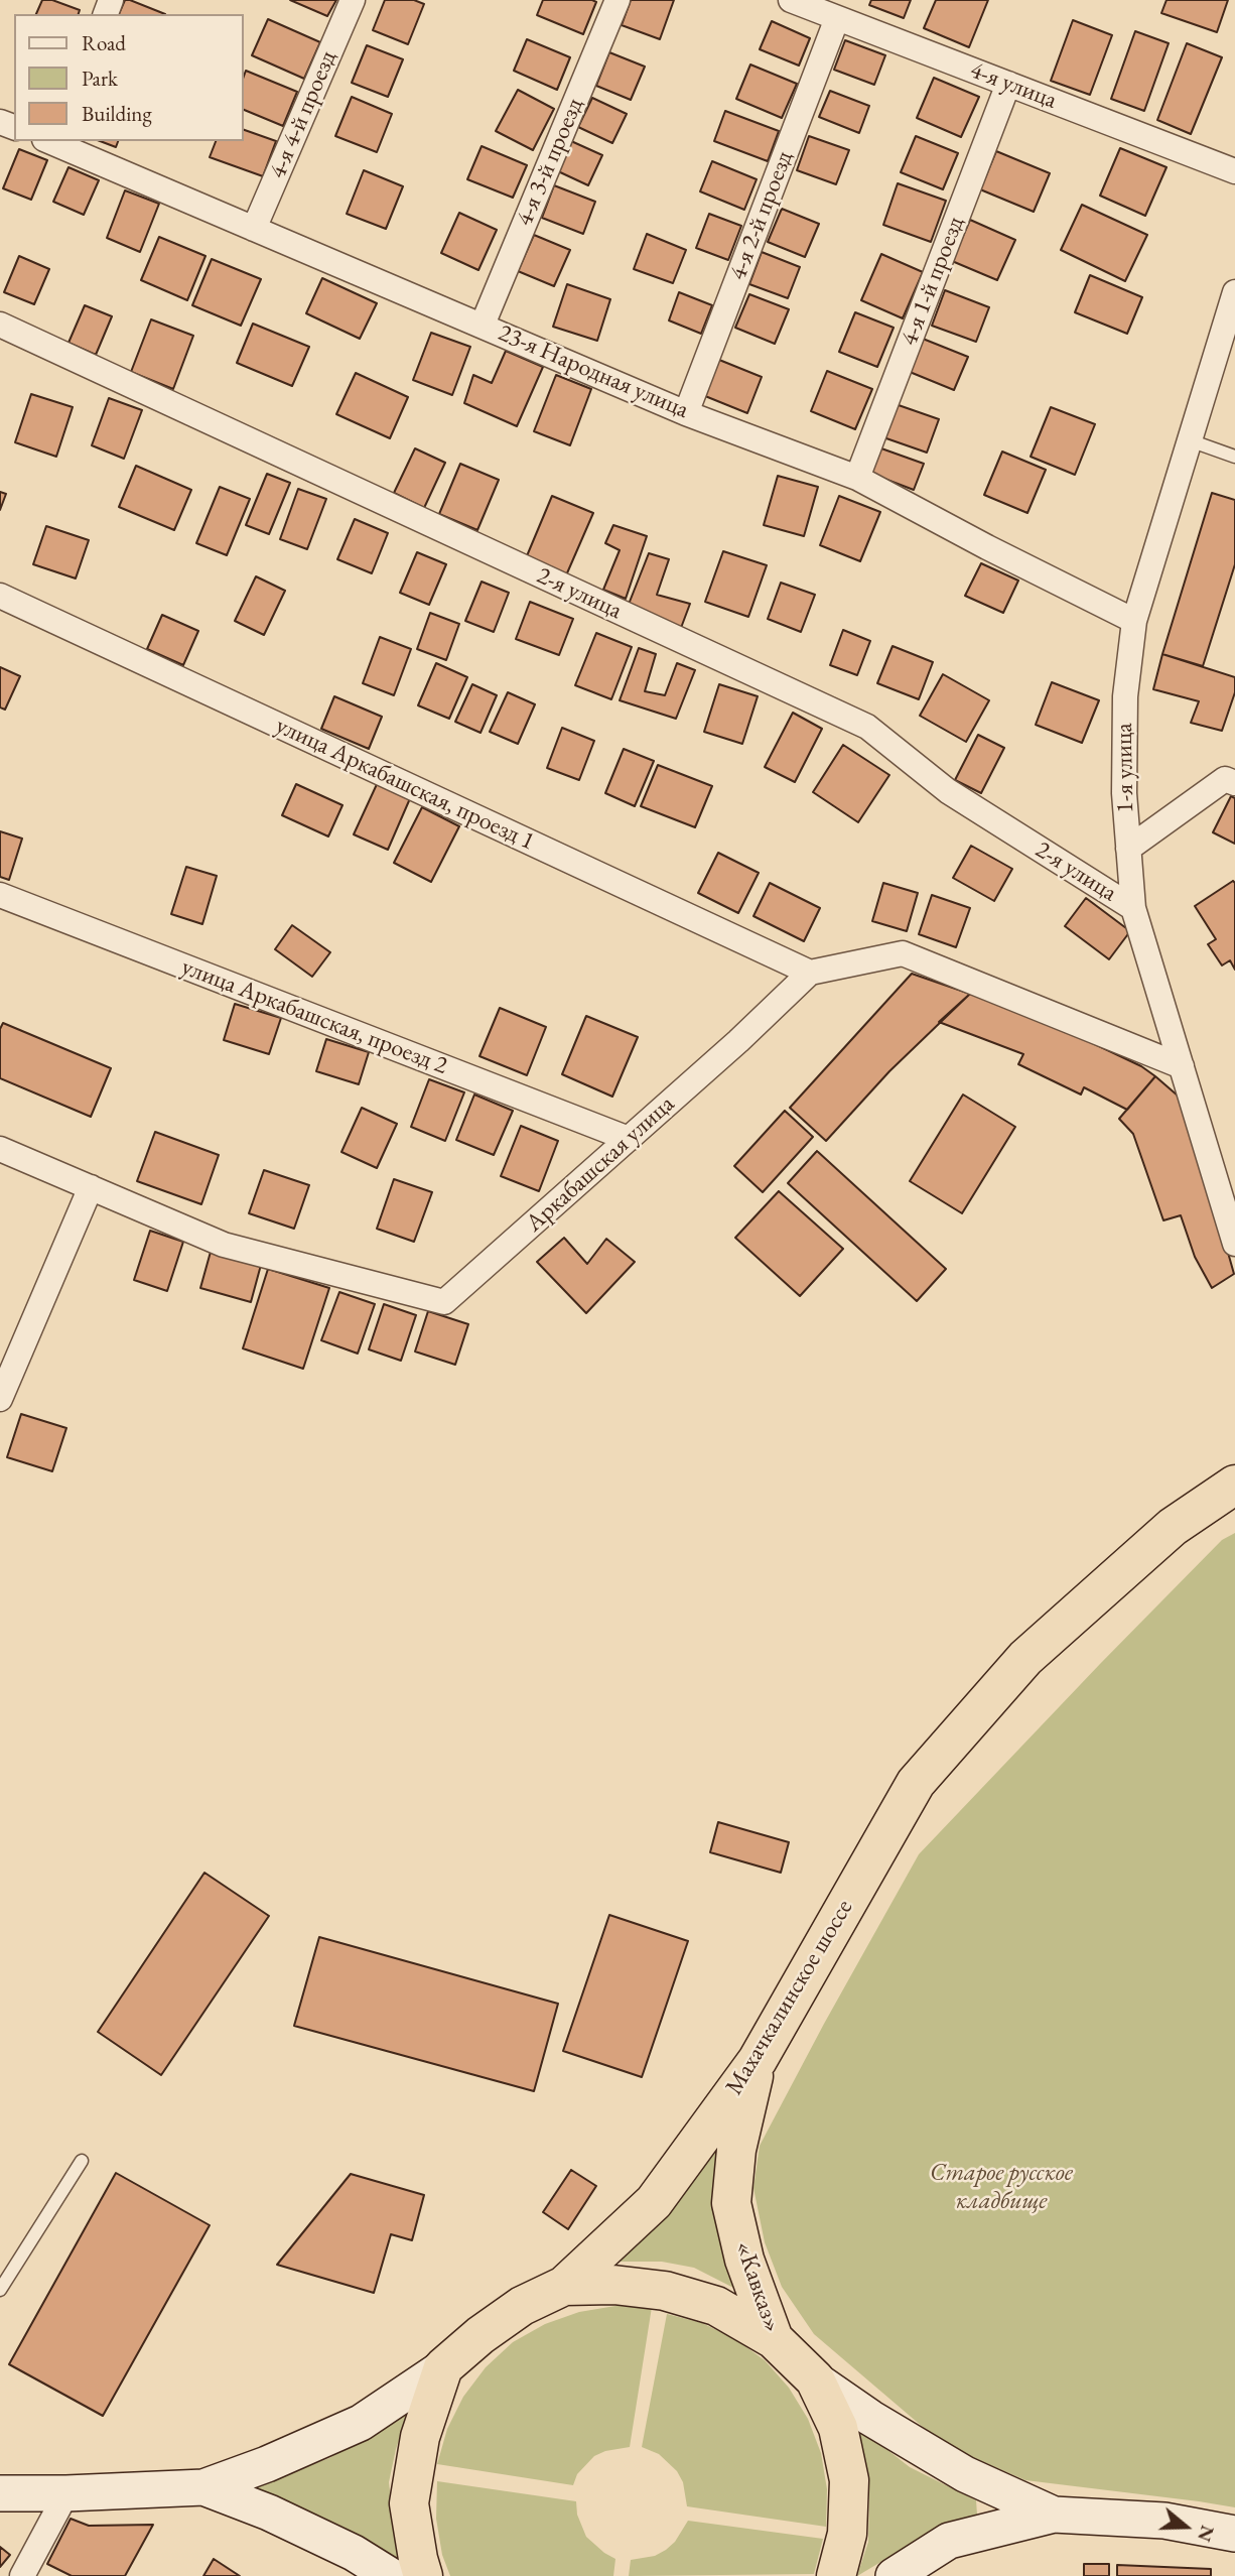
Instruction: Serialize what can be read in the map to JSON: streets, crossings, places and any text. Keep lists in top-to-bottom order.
{
  "streets": {
    "highway": ["Махачкалинское шоссе", "«Кавказ»"],
    "street": [
      "4-я улица",
      "4-я 4-й проезд",
      "4-я 3-й проезд",
      "4-я 2-й проезд",
      "4-я 1-й проезд",
      "23-я Народная улица",
      "2-я улица",
      "1-я улица",
      "улица Аркабашская, проезд 1",
      "улица Аркабашская, проезд 2",
      "Аркабашская улица"
    ]
  },
  "crossings": [
    ["4-я улица", "4-я 2-й проезд"],
    ["4-я улица", "4-я 1-й проезд"],
    ["4-я 4-й проезд", "23-я Народная улица"],
    ["4-я 3-й проезд", "23-я Народная улица"],
    ["4-я 2-й проезд", "23-я Народная улица"],
    ["4-я 1-й проезд", "23-я Народная улица"],
    ["23-я Народная улица", "1-я улица"],
    ["2-я улица", "1-я улица"],
    ["улица Аркабашская, проезд 1", "Аркабашская улица"],
    ["улица Аркабашская, проезд 2", "Аркабашская улица"],
    ["Махачкалинское шоссе", "«Кавказ»"]
  ],
  "parks": ["Старое русское кладбище"],
  "legend": ["Road", "Park", "Building"],
  "north": "right"
}
